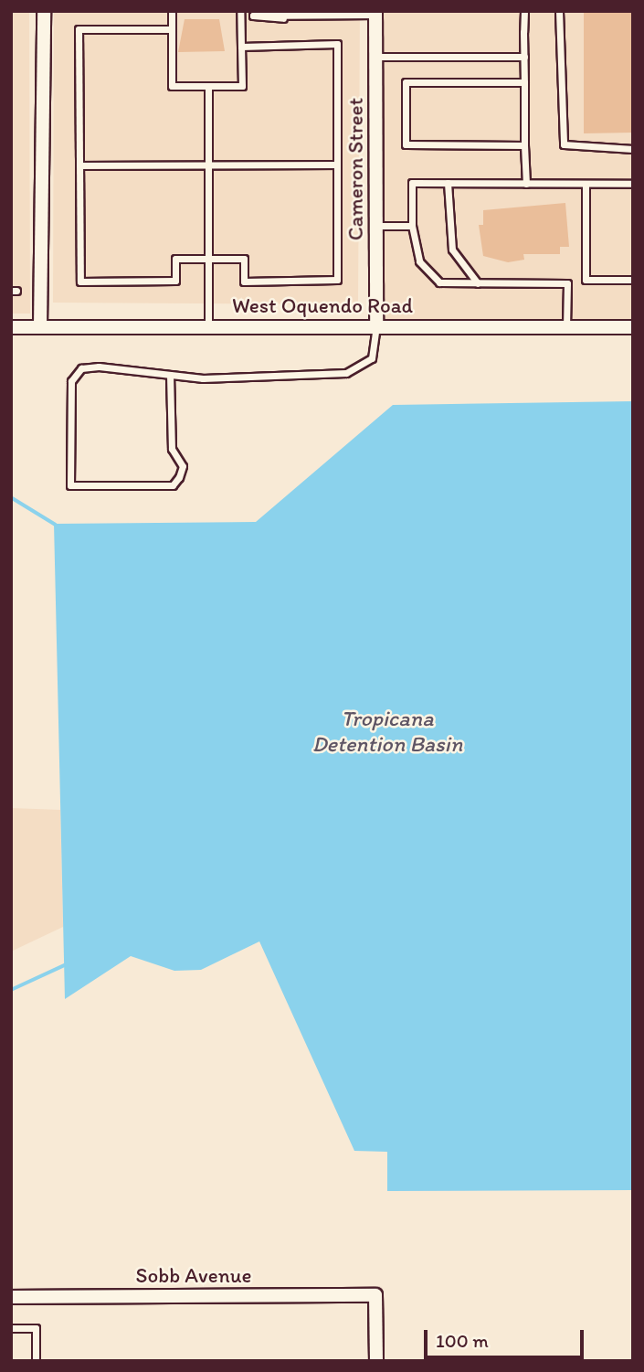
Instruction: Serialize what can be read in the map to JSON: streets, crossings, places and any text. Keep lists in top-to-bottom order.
{
  "streets": {
    "street": ["Cameron Street", "West Oquendo Road", "Sobb Avenue"]
  },
  "crossings": [
    ["Cameron Street", "West Oquendo Road"]
  ],
  "water": ["Tropicana Detention Basin"],
  "scale_bar": "100 m"
}
